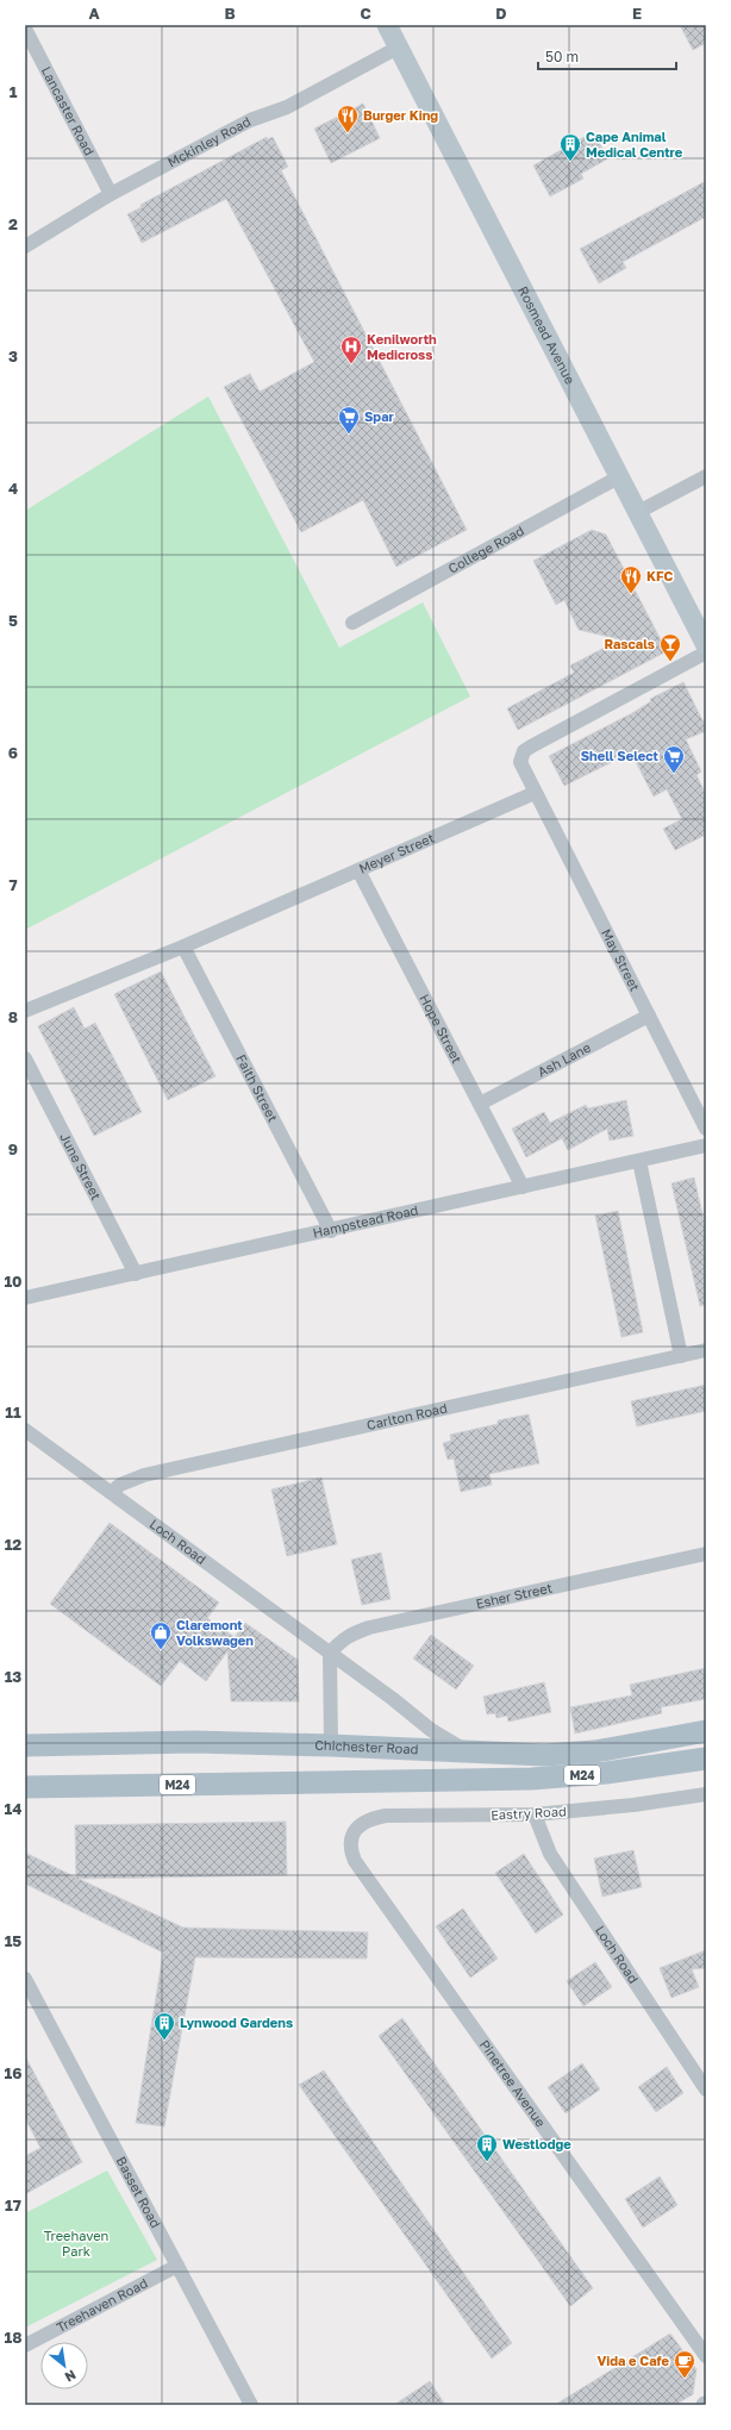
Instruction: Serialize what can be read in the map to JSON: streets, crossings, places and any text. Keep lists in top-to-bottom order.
{
  "streets": {
    "main road": ["Rosmead Avenue", "Chichester Road", "M24"],
    "street": [
      "Lancaster Road",
      "Mckinley Road",
      "College Road",
      "Meyer Street",
      "May Street",
      "Hope Street",
      "Ash Lane",
      "Faith Street",
      "June Street",
      "Hampstead Road",
      "Carlton Road",
      "Loch Road",
      "Esher Street",
      "Eastry Road",
      "Pinetree Avenue",
      "Basset Road",
      "Treehaven Road"
    ]
  },
  "crossings": [
    ["Lancaster Road", "Mckinley Road"],
    ["Mckinley Road", "Rosmead Avenue"],
    ["Rosmead Avenue", "College Road"],
    ["Meyer Street", "May Street"],
    ["Meyer Street", "Hope Street"],
    ["Meyer Street", "Faith Street"],
    ["May Street", "Ash Lane"],
    ["Hope Street", "Ash Lane"],
    ["Hope Street", "Hampstead Road"],
    ["Faith Street", "Hampstead Road"],
    ["June Street", "Hampstead Road"],
    ["Carlton Road", "Loch Road"],
    ["Loch Road", "Esher Street"],
    ["Loch Road", "Chichester Road"],
    ["Loch Road", "Eastry Road"],
    ["Eastry Road", "Pinetree Avenue"],
    ["Basset Road", "Treehaven Road"]
  ],
  "parks": ["Treehaven Park"],
  "places": {
    "restaurant": ["Burger King", "KFC"],
    "building": ["Cape Animal Medical Centre", "Lynwood Gardens", "Westlodge"],
    "hospital": ["Kenilworth Medicross"],
    "supermarket": ["Spar", "Shell Select"],
    "bar": ["Rascals"],
    "shop": ["Claremont Volkswagen"],
    "cafe": ["Vida e Cafe"]
  },
  "scale_bar": "50 m",
  "north": "bottom right",
  "grid": {
    "columns": [
      "A",
      "B",
      "C",
      "D",
      "E"
    ],
    "rows": [
      "1",
      "2",
      "3",
      "4",
      "5",
      "6",
      "7",
      "8",
      "9",
      "10",
      "11",
      "12",
      "13",
      "14",
      "15",
      "16",
      "17",
      "18"
    ]
  }
}
